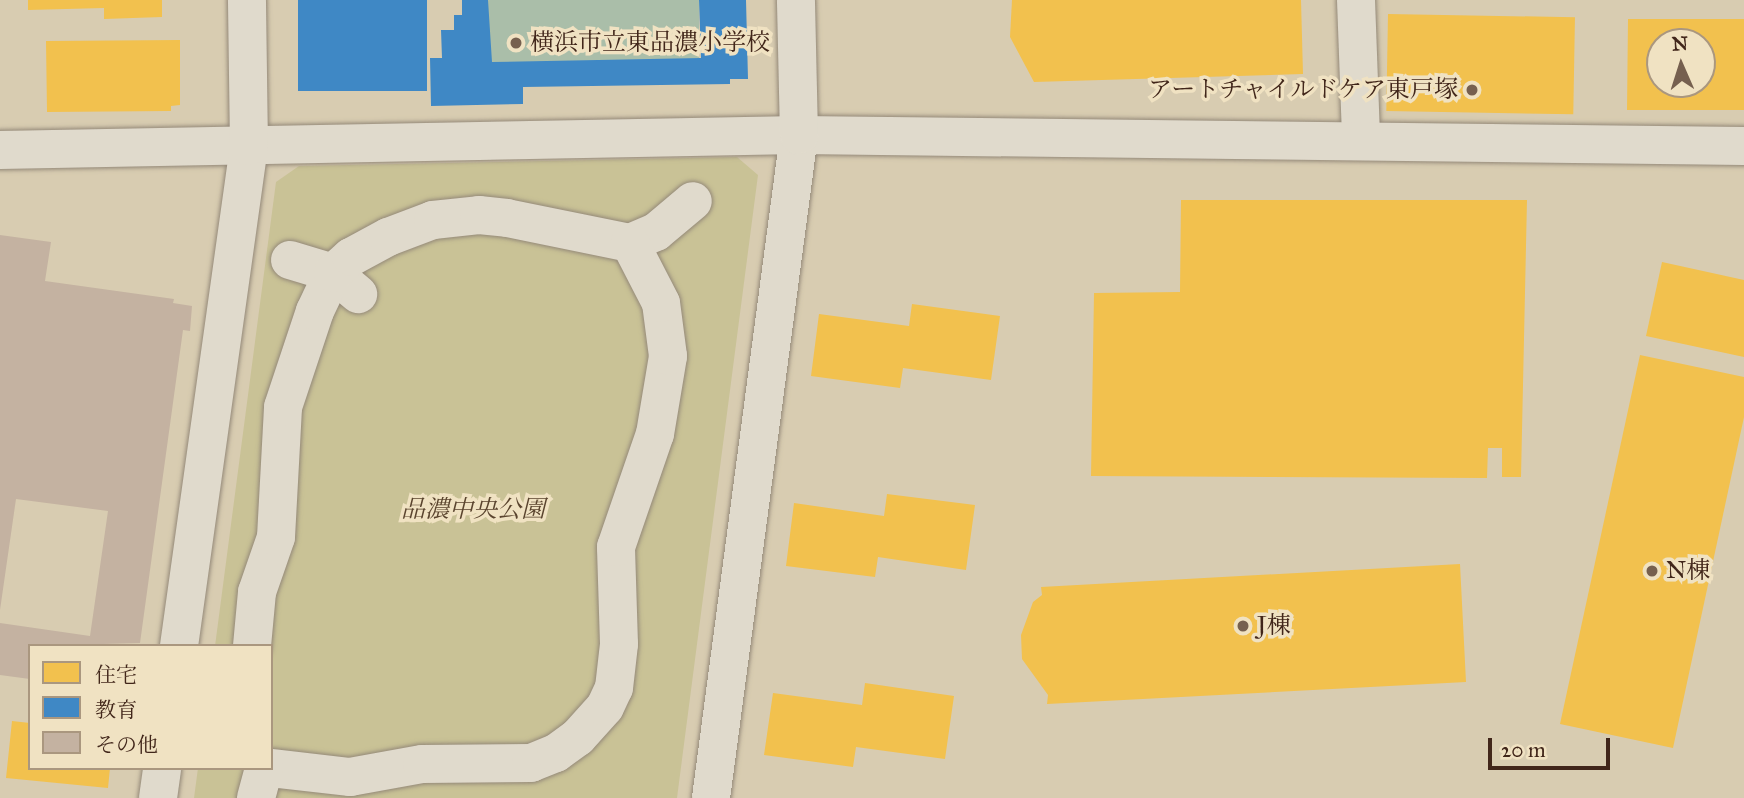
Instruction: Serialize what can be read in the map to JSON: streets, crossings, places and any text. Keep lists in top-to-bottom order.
{
  "parks": ["品濃中央公園"],
  "places": [
    "横浜市立東品濃小学校",
    "アートチャイルドケア東戸塚",
    "N棟",
    "J棟"
  ],
  "legend": ["住宅", "教育", "その他"],
  "scale_bar": "20 m",
  "north": "top"
}
